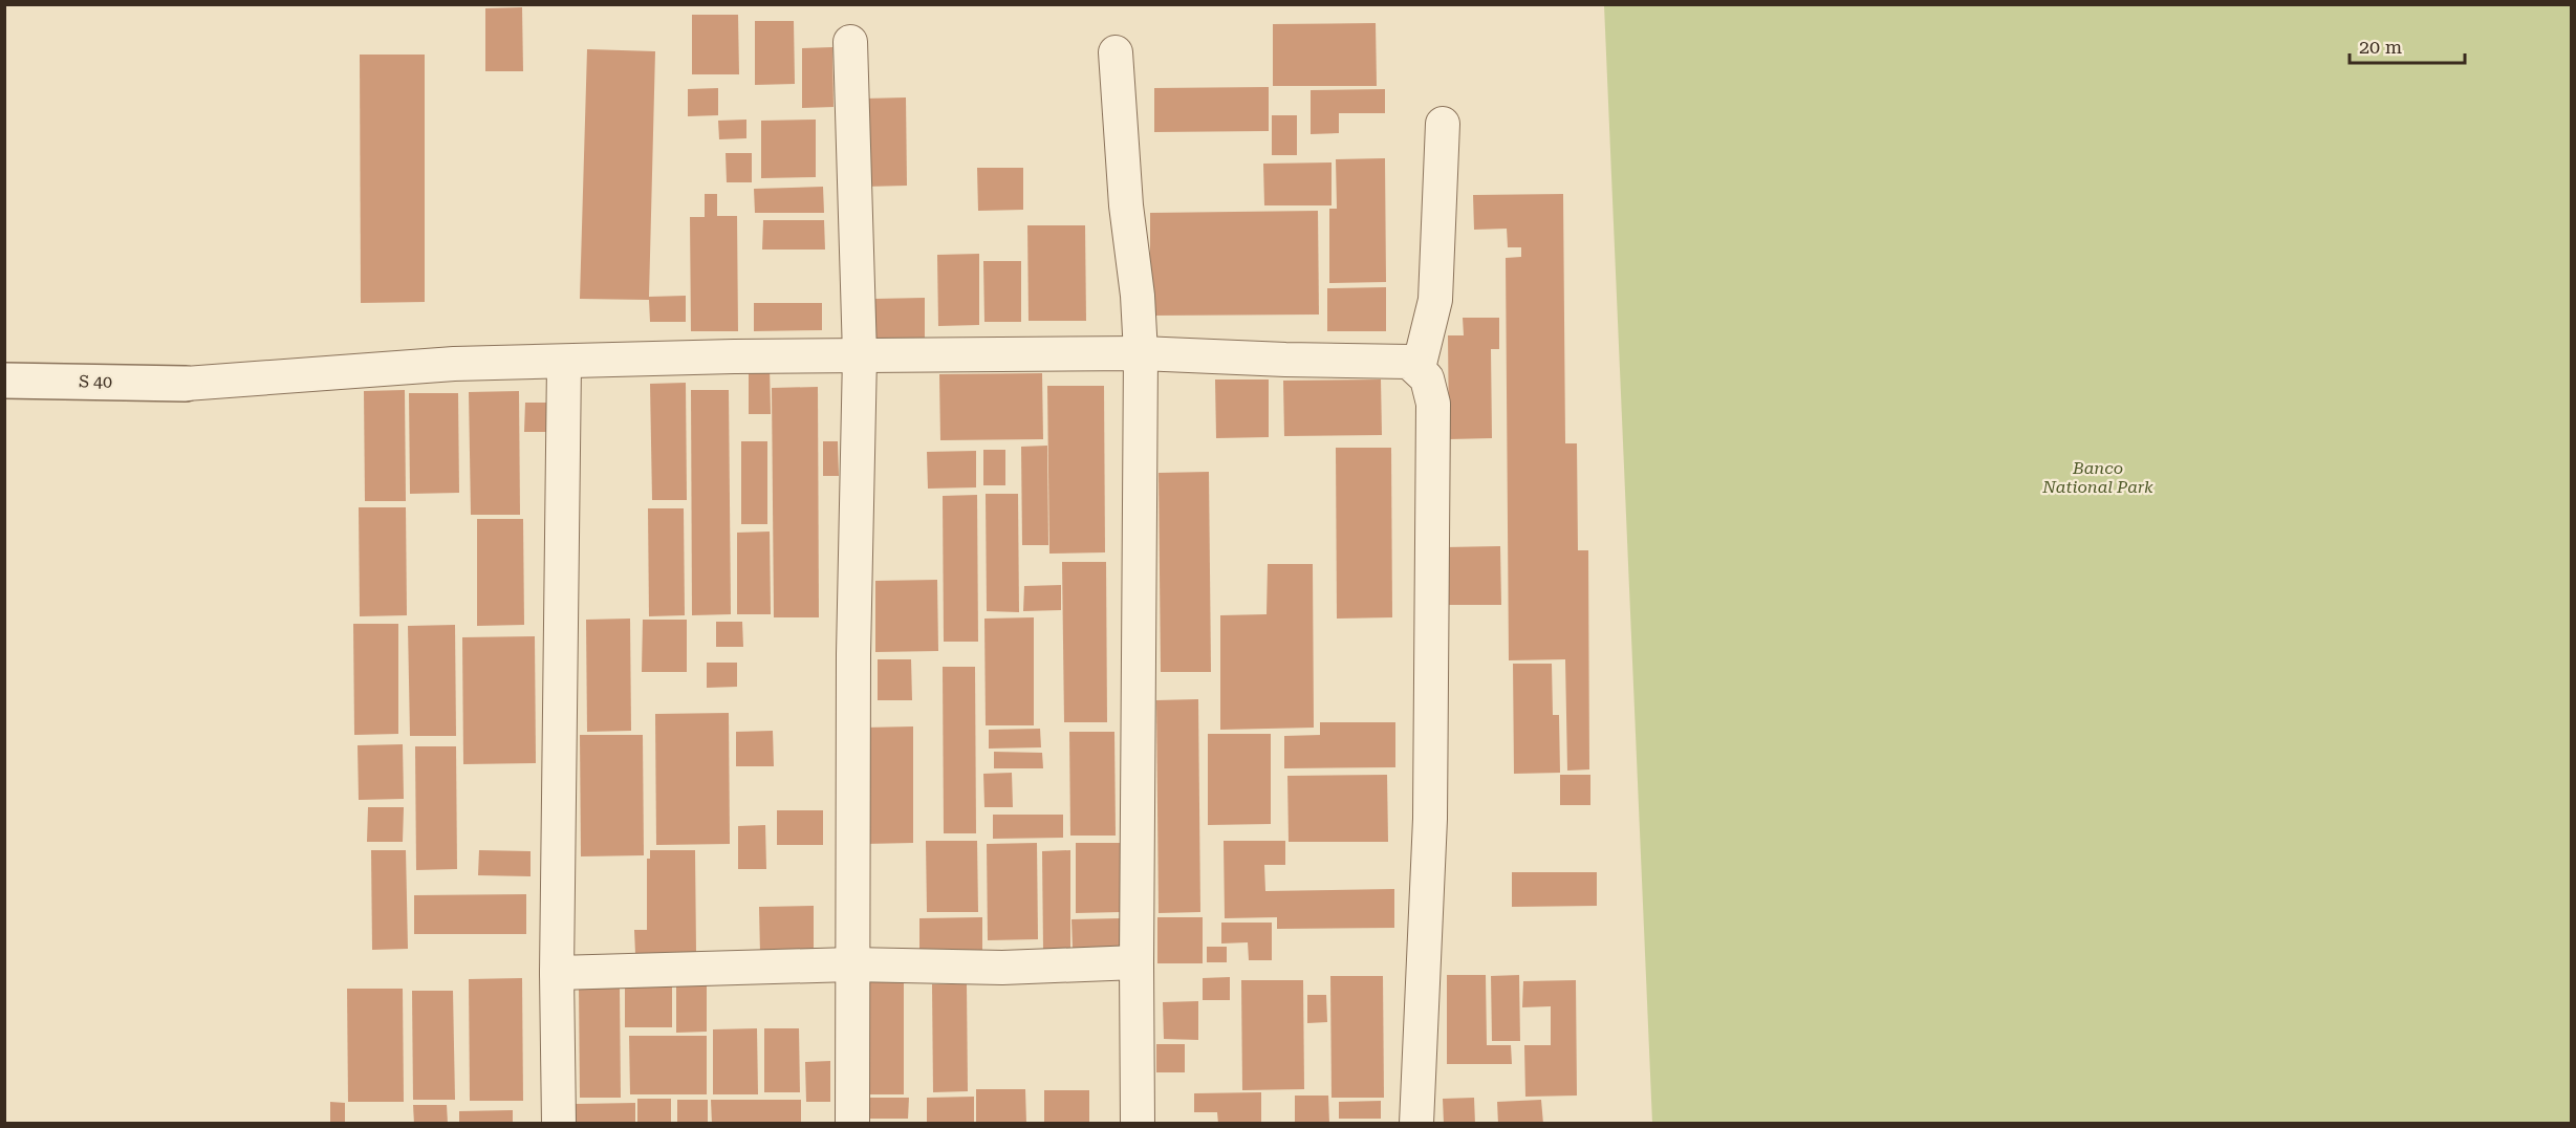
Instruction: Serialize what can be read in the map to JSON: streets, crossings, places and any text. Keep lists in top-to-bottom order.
{
  "streets": {
    "street": ["S 40"]
  },
  "parks": ["Banco National Park"],
  "scale_bar": "20 m"
}
